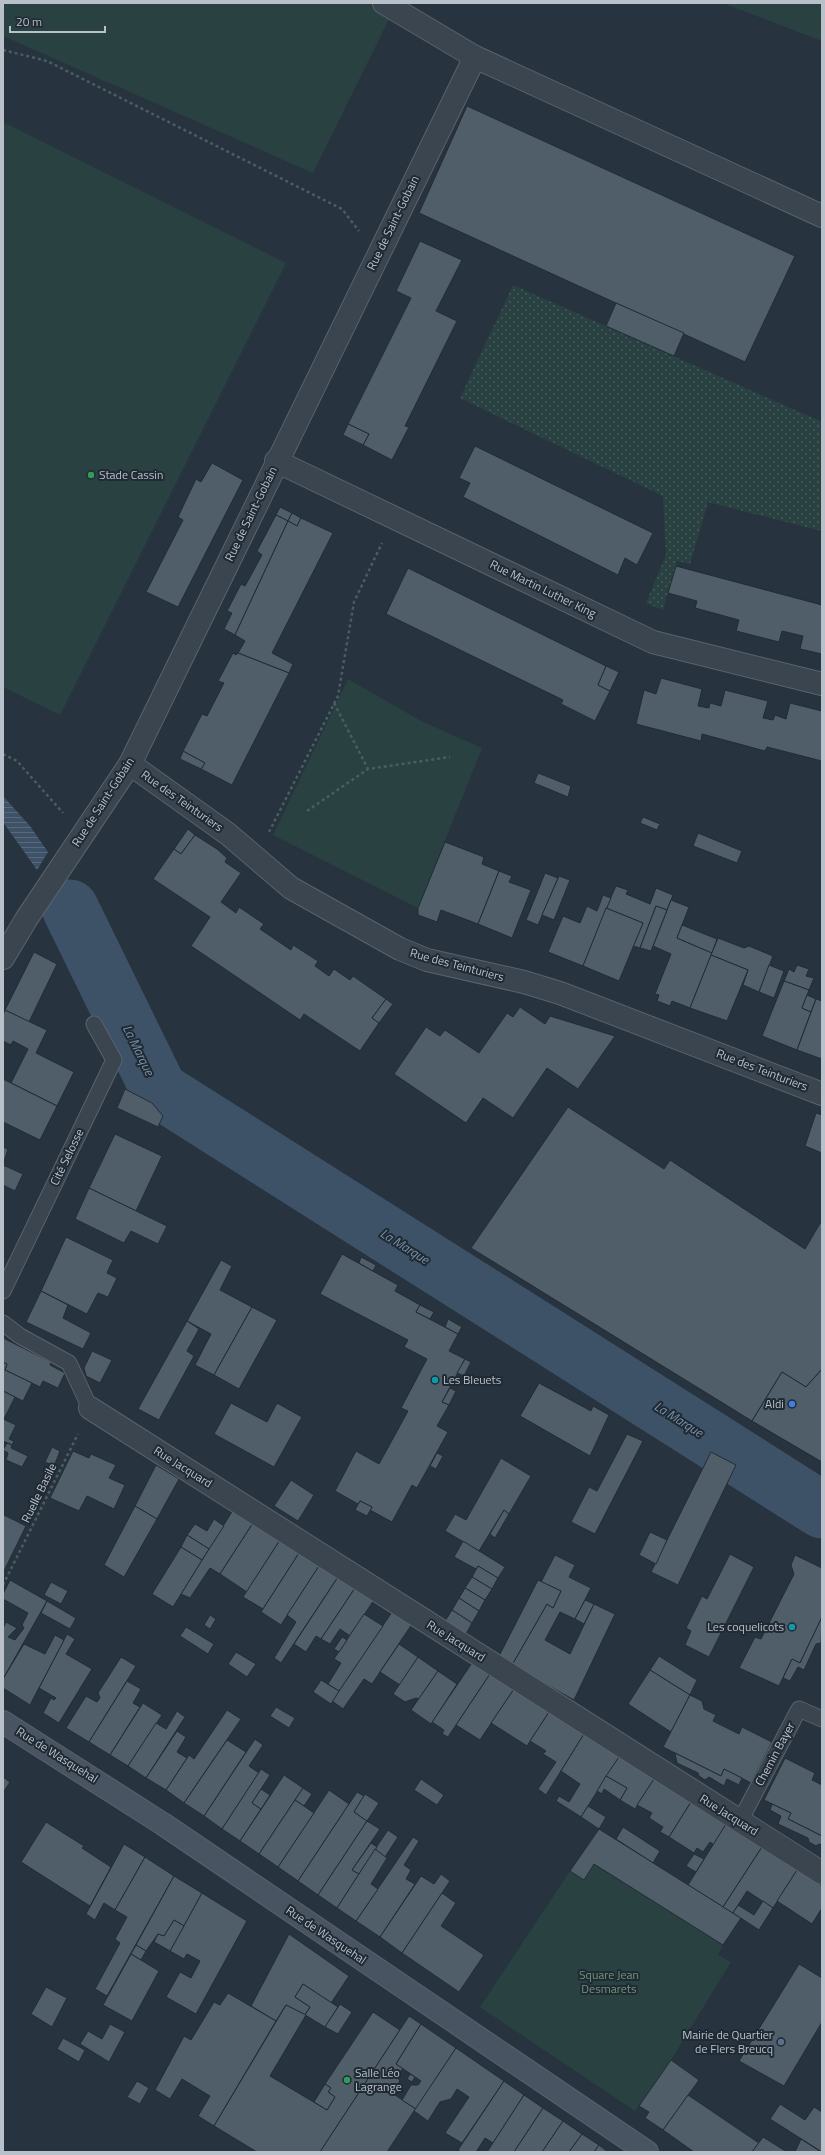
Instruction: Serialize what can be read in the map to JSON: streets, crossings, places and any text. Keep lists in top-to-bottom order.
{
  "streets": {
    "street": [
      "Rue de Saint-Gobain",
      "Rue Martin Luther King",
      "Rue des Teinturiers",
      "Rue Jacquard",
      "Rue de Wasquehal"
    ],
    "lane": ["Cité Selosse", "Chemin Bayer"],
    "path": ["Ruelle Basile"]
  },
  "crossings": [
    ["Rue de Saint-Gobain", "Rue Martin Luther King"],
    ["Rue de Saint-Gobain", "Rue des Teinturiers"],
    ["Rue Jacquard", "Ruelle Basile"],
    ["Rue Jacquard", "Chemin Bayer"]
  ],
  "water": ["La Marque"],
  "parks": ["Square Jean Desmarets"],
  "places": [
    "Stade Cassin",
    "Les Bleuets",
    "Aldi",
    "Les coquelicots",
    "Mairie de Quartier de Flers Breucq",
    "Salle Léo Lagrange"
  ],
  "scale_bar": "20 m"
}
